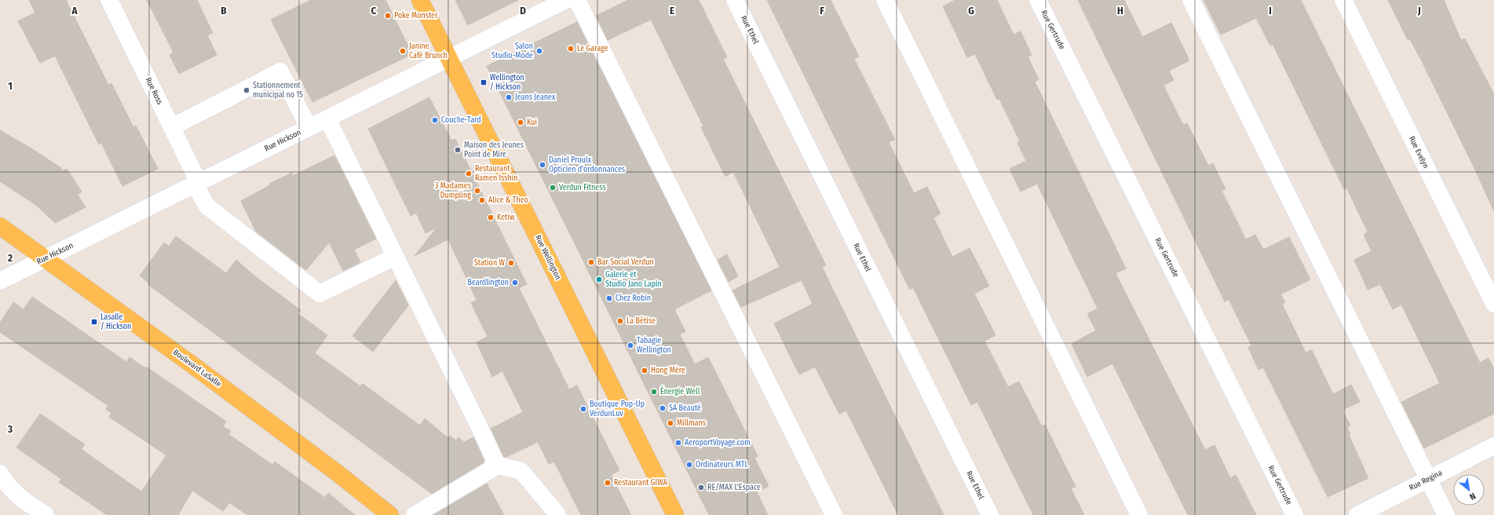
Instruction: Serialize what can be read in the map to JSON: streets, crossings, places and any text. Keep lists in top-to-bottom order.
{
  "streets": {
    "main road": ["Rue Wellington", "Boulevard LaSalle"],
    "street": [
      "Rue Ethel",
      "Rue Gertrude",
      "Rue Ross",
      "Rue Hickson",
      "Rue Evelyn",
      "Rue Regina"
    ]
  },
  "crossings": [
    ["Rue Ross", "Rue Hickson"],
    ["Rue Hickson", "Rue Wellington"],
    ["Rue Hickson", "Boulevard LaSalle"]
  ],
  "places": {
    "other": [
      "Poke Monster",
      "Le Garage",
      "Janine Café Brunch",
      "Salon Studio-Mode",
      "Stationnement municipal no 15",
      "Jeans Jeanex",
      "Couche-Tard",
      "Kui",
      "Maison des Jeunes Point de Mire",
      "Daniel Proulx Opticien d'ordonnances",
      "Restaurant Ramen Isshin",
      "Verdun Fitness",
      "3 Madames Dumpling",
      "Alice & Theo",
      "Ketiw",
      "Bar Social Verdun",
      "Station W",
      "Galerie et Studio Jano Lapin",
      "Beardlington",
      "Chez Robin",
      "La Bêtise",
      "Tabagie Wellington",
      "Hong Mère",
      "Énergie Well",
      "SA Beauté",
      "Boutique Pop-Up VerdunLuv",
      "Millmans",
      "AeroportVoyage.com",
      "Ordinateurs MTL",
      "Restaurant GIWA",
      "RE/MAX L'Espace"
    ],
    "transit": ["Wellington / Hickson", "Lasalle / Hickson"]
  },
  "north": "bottom right",
  "grid": {
    "columns": [
      "A",
      "B",
      "C",
      "D",
      "E",
      "F",
      "G",
      "H",
      "I",
      "J"
    ],
    "rows": ["1", "2", "3"]
  }
}
